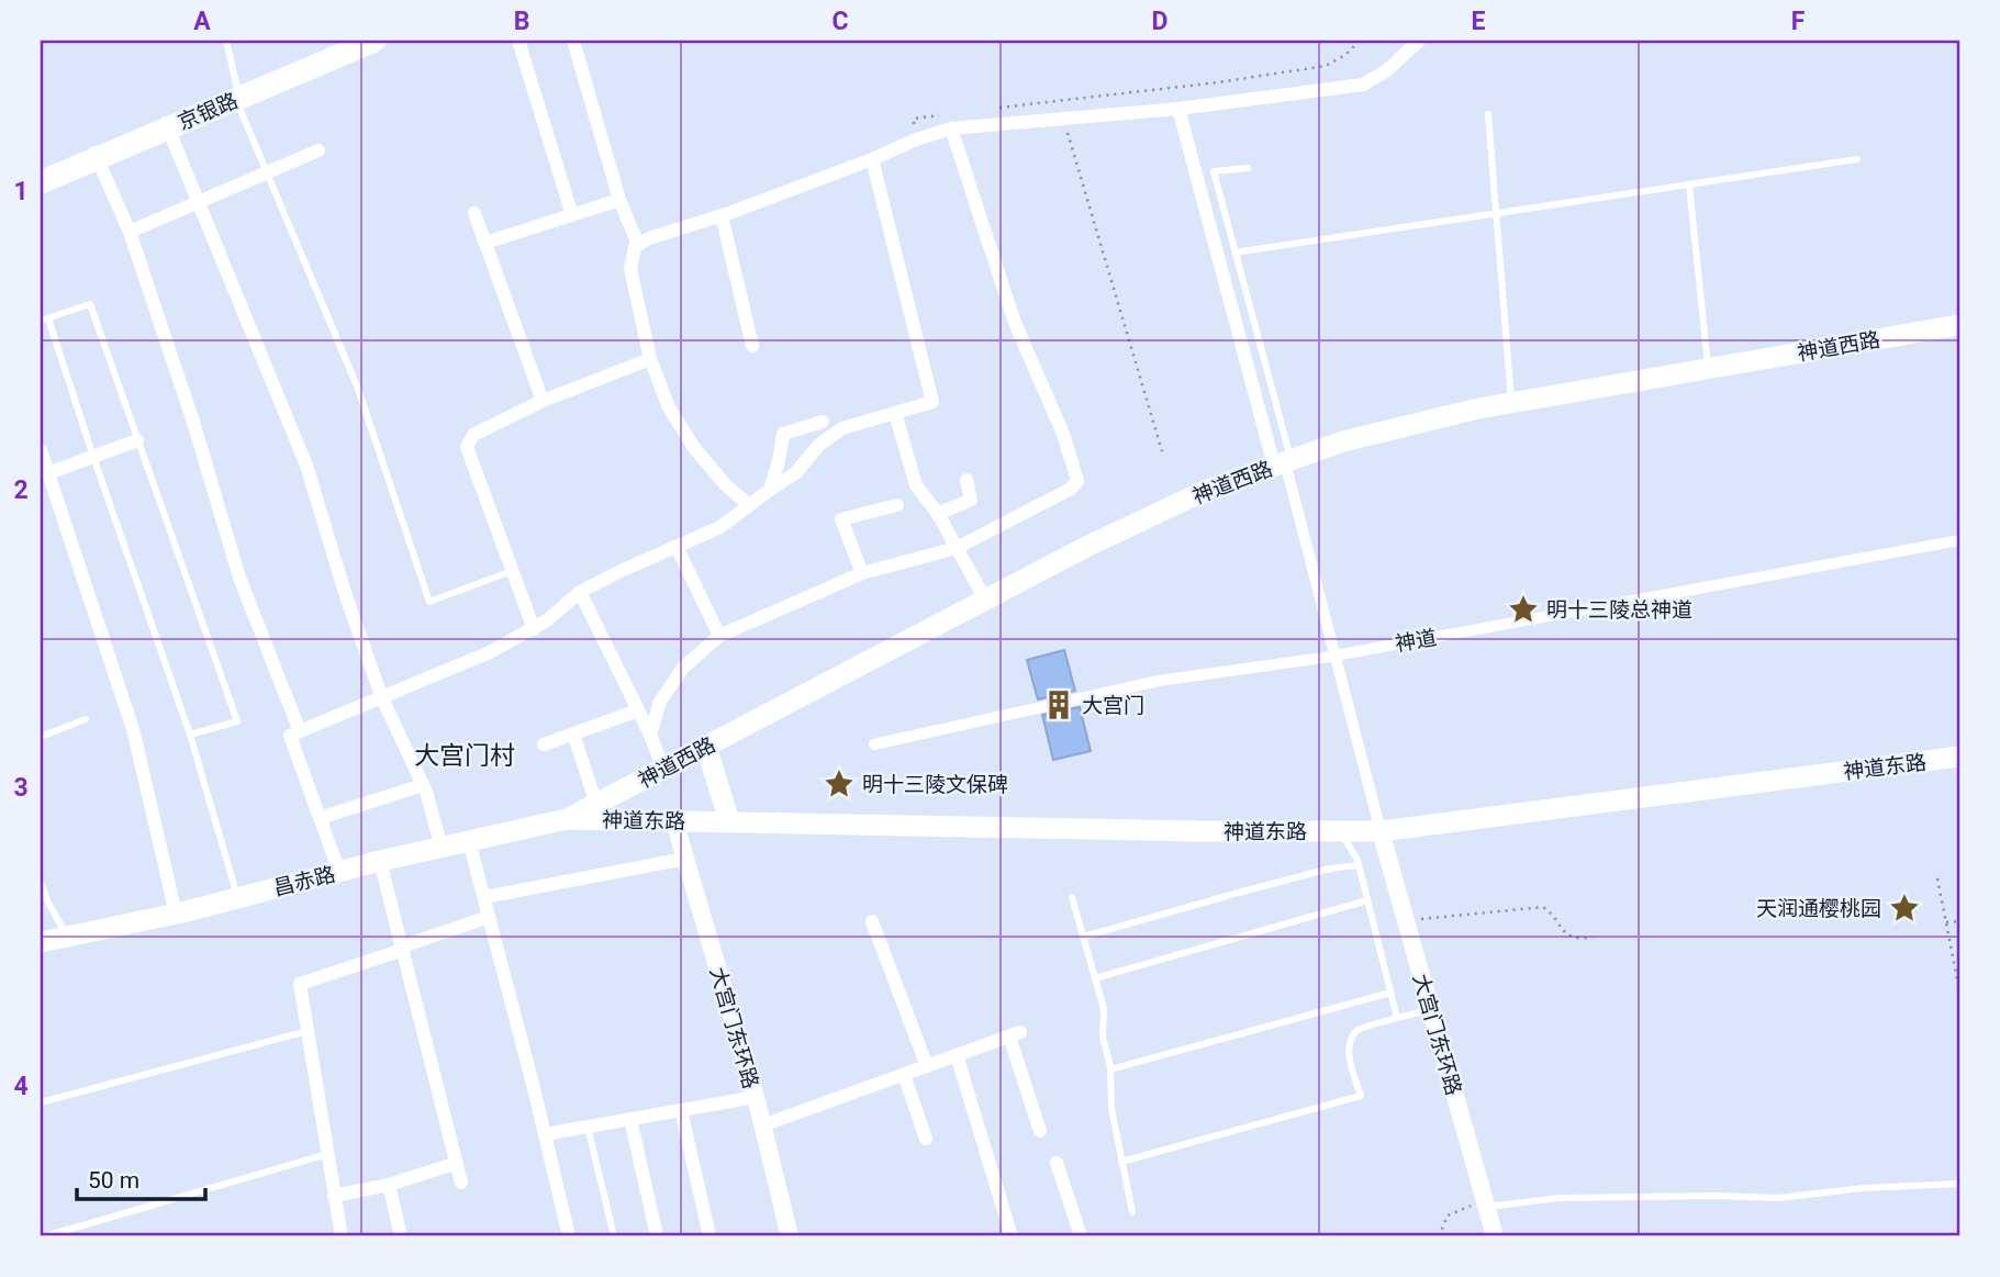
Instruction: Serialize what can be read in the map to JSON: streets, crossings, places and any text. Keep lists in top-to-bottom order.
{
  "streets": {
    "highway": ["京银路"],
    "main road": ["神道西路", "神道东路", "昌赤路"],
    "street": ["神道", "大宫门东环路"]
  },
  "crossings": [
    ["神道西路", "神道东路"],
    ["神道西路", "昌赤路"],
    ["神道东路", "昌赤路"],
    ["神道东路", "大宫门东环路"]
  ],
  "districts": ["大宫门村"],
  "places": {
    "place": ["明十三陵总神道", "明十三陵文保碑", "天润通樱桃园"],
    "building": ["大宫门"]
  },
  "scale_bar": "50 m",
  "grid": {
    "columns": [
      "A",
      "B",
      "C",
      "D",
      "E",
      "F"
    ],
    "rows": [
      "1",
      "2",
      "3",
      "4"
    ]
  }
}
